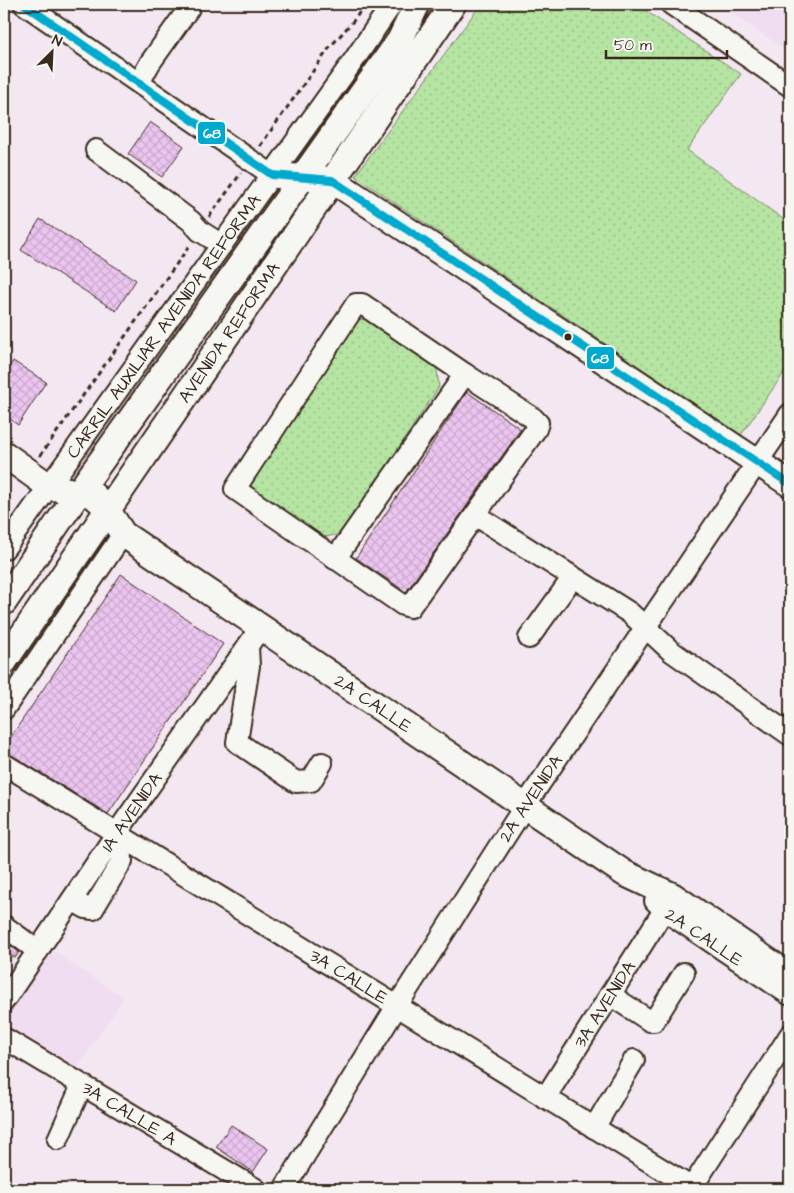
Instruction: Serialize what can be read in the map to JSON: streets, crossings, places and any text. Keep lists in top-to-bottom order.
{
  "streets": {
    "main road": ["AVENIDA REFORMA", "2A CALLE"],
    "street": [
      "CARRIL AUXILIAR AVENIDA REFORMA",
      "2A AVENIDA",
      "1A AVENIDA",
      "3A CALLE",
      "3A AVENIDA",
      "3A CALLE A"
    ]
  },
  "crossings": [
    ["CARRIL AUXILIAR AVENIDA REFORMA", "2A CALLE"],
    ["AVENIDA REFORMA", "2A CALLE"],
    ["2A CALLE", "2A AVENIDA"],
    ["2A CALLE", "1A AVENIDA"],
    ["2A CALLE", "3A AVENIDA"],
    ["2A AVENIDA", "3A CALLE"],
    ["1A AVENIDA", "3A CALLE"],
    ["3A CALLE", "3A AVENIDA"]
  ],
  "lines": ["transit line 68"],
  "scale_bar": "50 m",
  "north": "top right"
}
